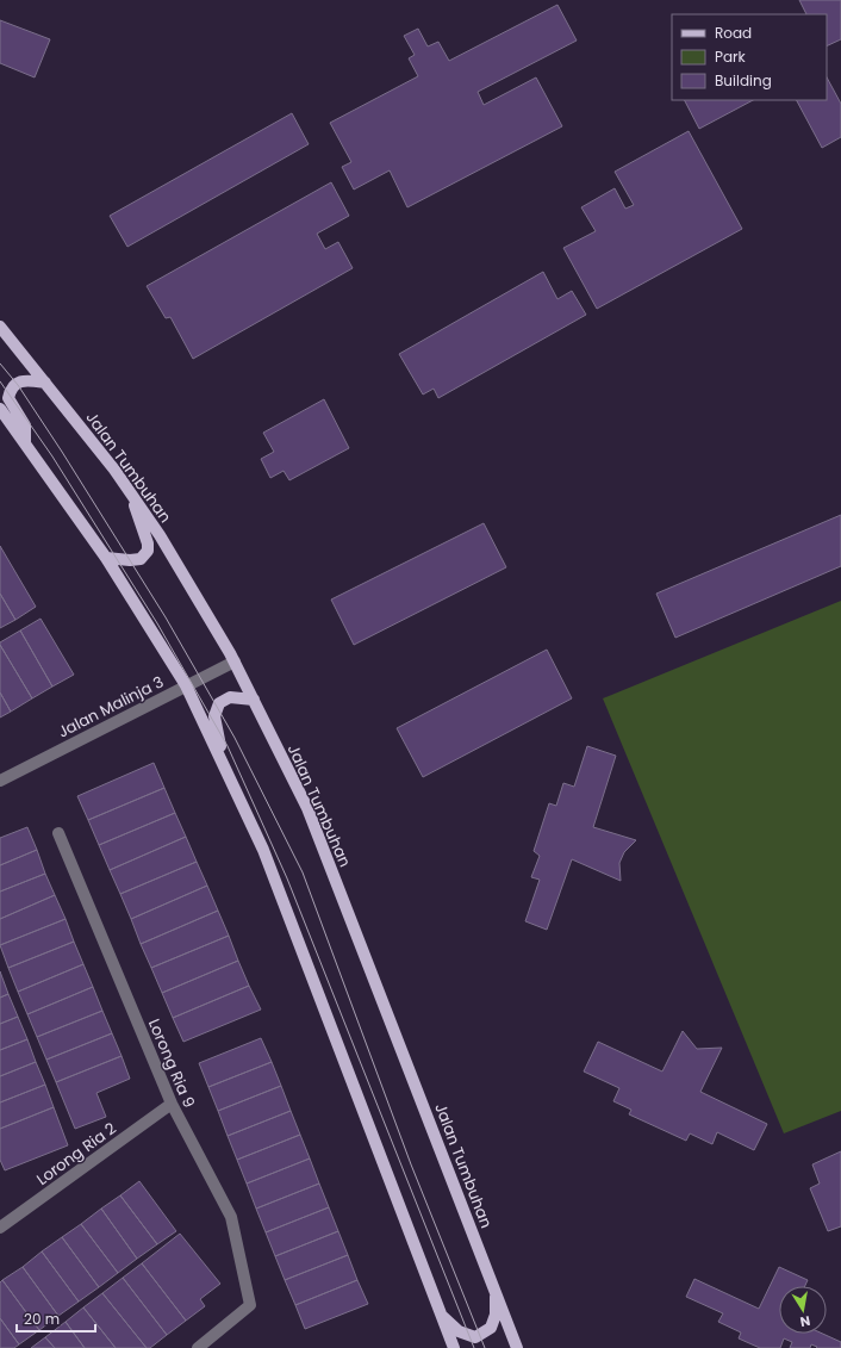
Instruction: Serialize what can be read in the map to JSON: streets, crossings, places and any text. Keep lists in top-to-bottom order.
{
  "streets": {
    "main road": ["Jalan Tumbuhan"],
    "street": ["Jalan Malinja 3", "Lorong Ria 9", "Lorong Ria 2"]
  },
  "crossings": [
    ["Jalan Tumbuhan", "Jalan Malinja 3"],
    ["Lorong Ria 9", "Lorong Ria 2"]
  ],
  "legend": ["Road", "Park", "Building"],
  "scale_bar": "20 m",
  "north": "bottom"
}
